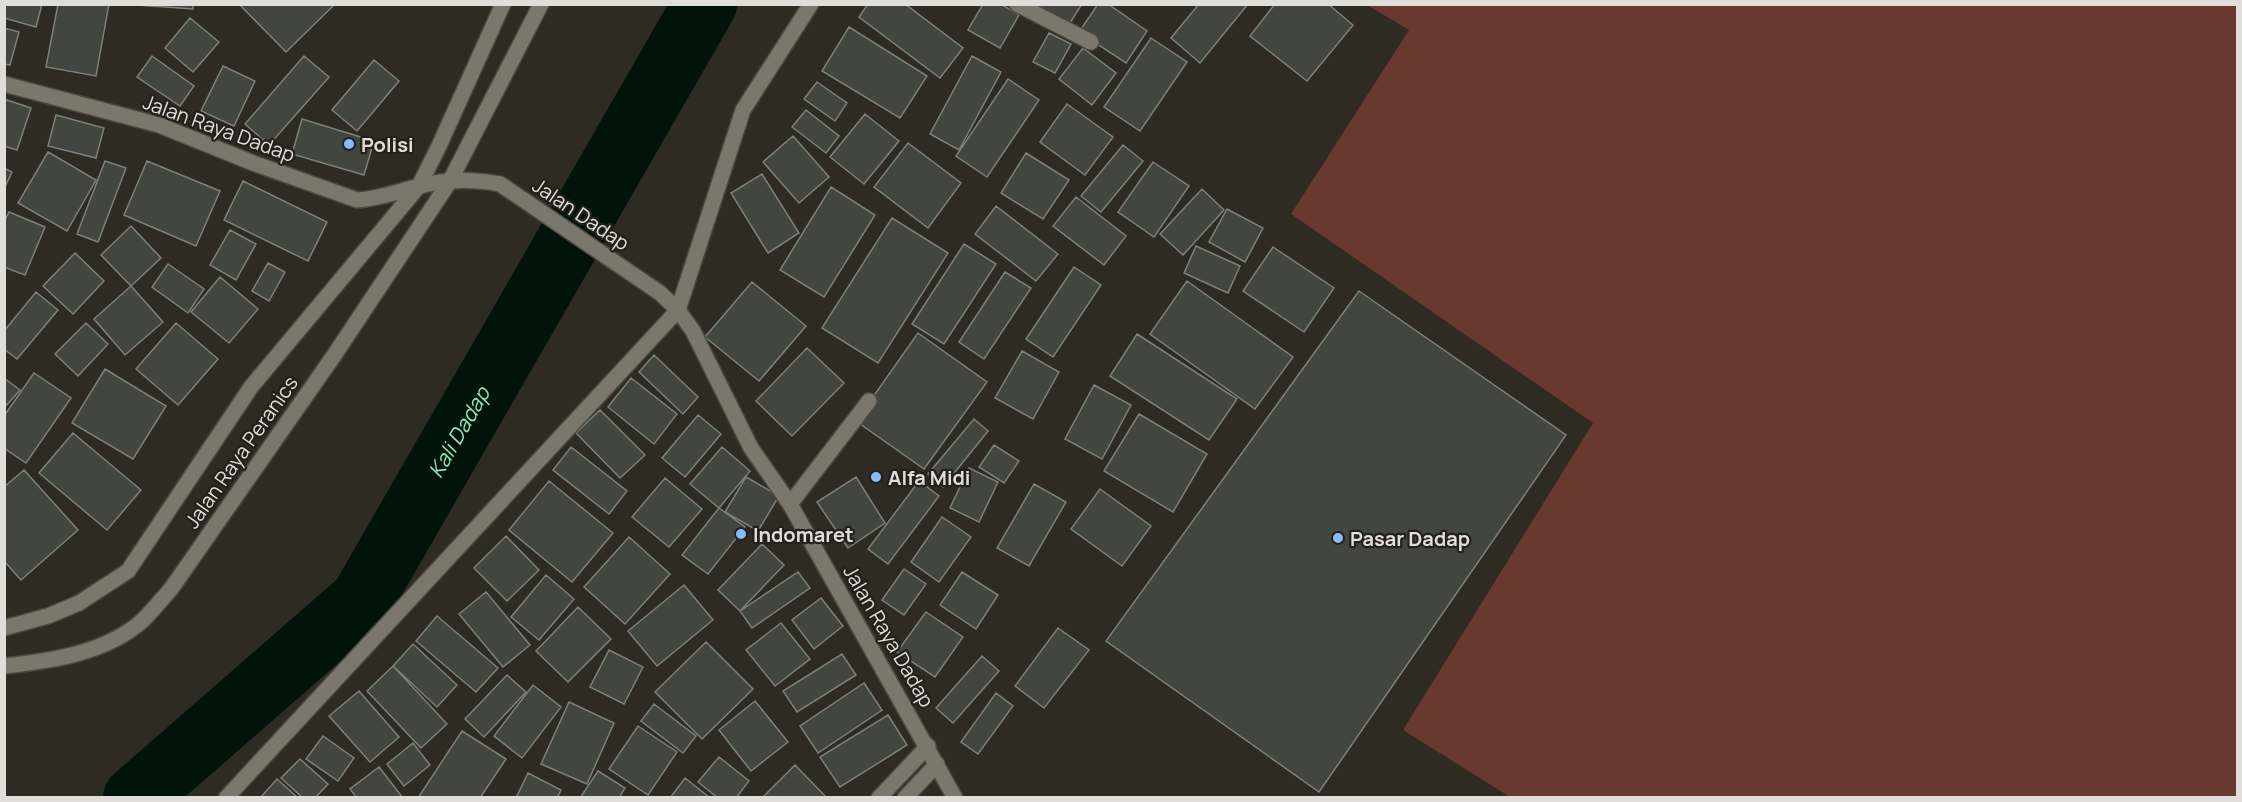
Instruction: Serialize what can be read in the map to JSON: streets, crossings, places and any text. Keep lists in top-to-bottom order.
{
  "streets": {
    "street": ["Jalan Raya Dadap", "Jalan Dadap", "Jalan Raya Peranics"]
  },
  "crossings": [
    ["Jalan Raya Dadap", "Jalan Dadap"],
    ["Jalan Raya Dadap", "Jalan Raya Peranics"],
    ["Jalan Dadap", "Jalan Raya Peranics"]
  ],
  "water": ["Kali Dadap"],
  "places": [
    "Polisi",
    "Alfa Midi",
    "Indomaret",
    "Pasar Dadap"
  ]
}
